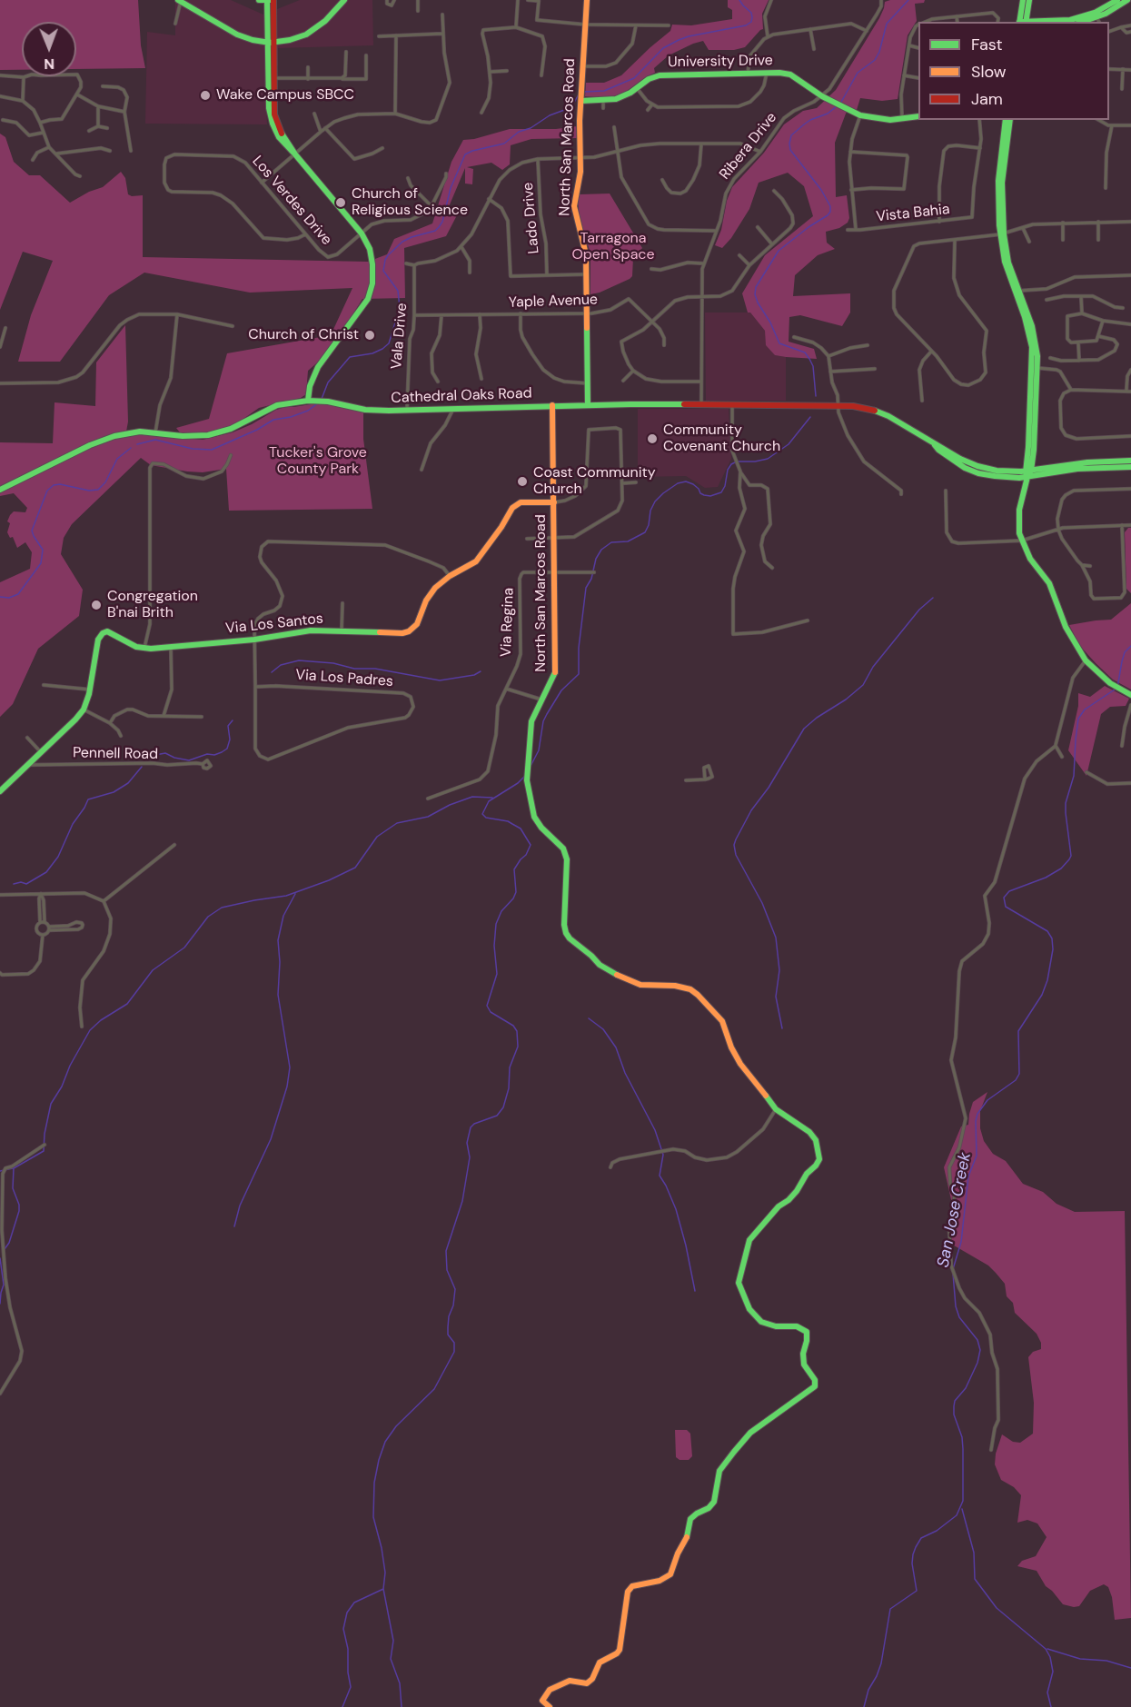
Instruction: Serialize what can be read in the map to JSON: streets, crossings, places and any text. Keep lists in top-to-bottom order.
{
  "streets": {
    "main road": [
      "University Drive",
      "North San Marcos Road",
      "Cathedral Oaks Road",
      "Via Los Santos"
    ],
    "street": [
      "Ribera Drive",
      "Los Verdes Drive",
      "Vista Bahia",
      "Lado Drive",
      "Yaple Avenue",
      "Vala Drive",
      "Via Regina",
      "Via Los Padres",
      "Pennell Road"
    ]
  },
  "crossings": [
    ["University Drive", "North San Marcos Road"],
    ["University Drive", "Ribera Drive"],
    ["North San Marcos Road", "Yaple Avenue"],
    ["North San Marcos Road", "Cathedral Oaks Road"],
    ["North San Marcos Road", "Via Regina"],
    ["North San Marcos Road", "Via Los Santos"],
    ["Ribera Drive", "Cathedral Oaks Road"],
    ["Yaple Avenue", "Vala Drive"],
    ["Vala Drive", "Cathedral Oaks Road"],
    ["Via Los Santos", "Via Los Padres"]
  ],
  "water": ["San Jose Creek"],
  "parks": ["Tarragona Open Space", "Tucker's Grove County Park"],
  "places": [
    "Wake Campus SBCC",
    "Church of Religious Science",
    "Church of Christ",
    "Community Covenant Church",
    "Coast Community Church",
    "Congregation B'nai Brith"
  ],
  "legend": ["Fast", "Slow", "Jam"],
  "north": "bottom"
}
